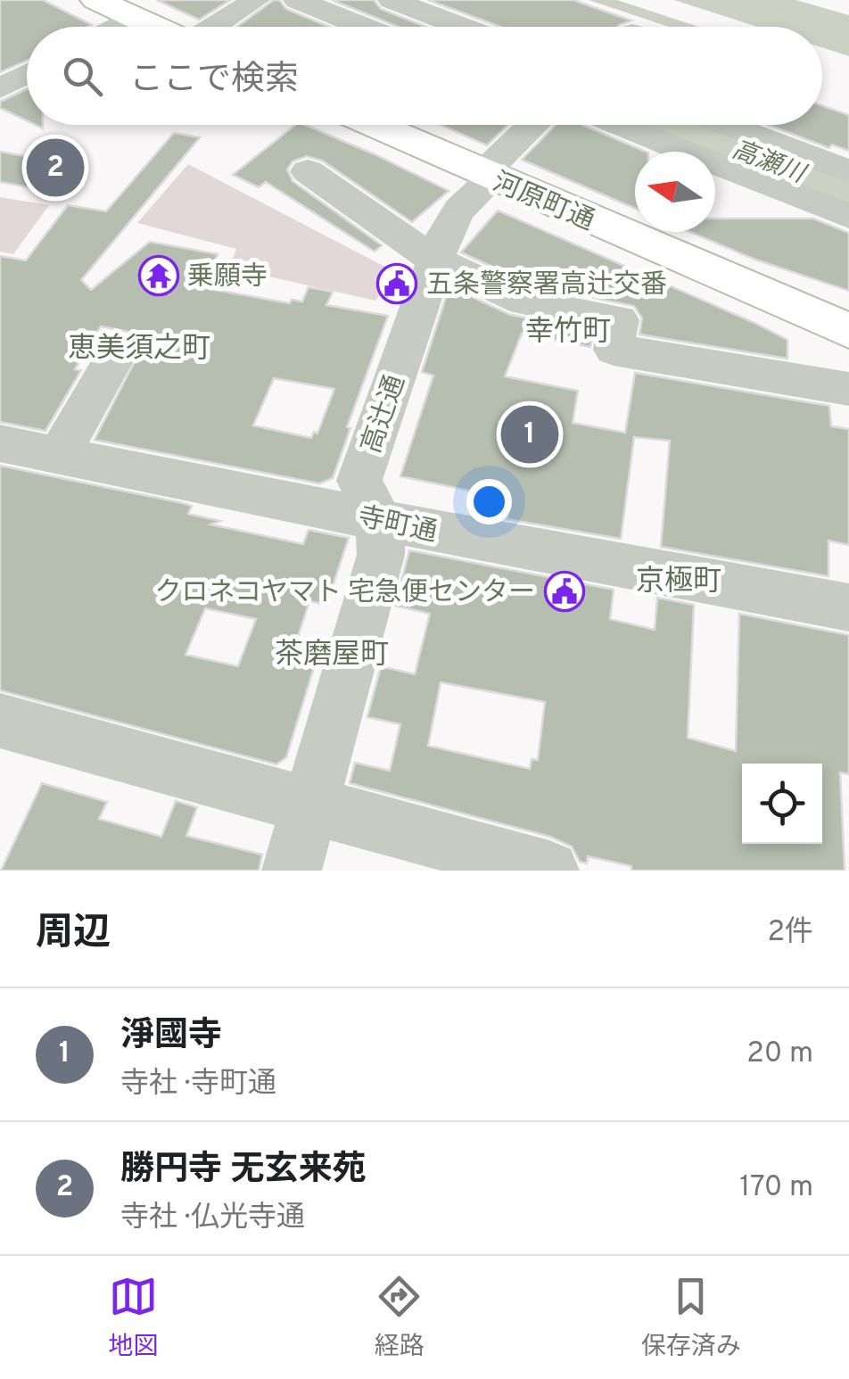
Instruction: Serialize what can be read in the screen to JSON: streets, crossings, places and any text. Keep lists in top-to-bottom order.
{
  "streets": {
    "main road": ["河原町通"],
    "street": ["高辻通", "寺町通"]
  },
  "crossings": [
    ["河原町通", "高辻通"],
    ["高辻通", "寺町通"]
  ],
  "districts": [
    "幸竹町",
    "恵美須之町",
    "京極町",
    "茶磨屋町"
  ],
  "water": ["高瀬川"],
  "places": {
    "temple": ["乗願寺"],
    "public building": ["五条警察署高辻交番", "クロネコヤマト 宅急便センター"]
  },
  "north": "left",
  "page": {
    "search": "ここで検索",
    "pins": ["2", "1"],
    "heading": ["周辺", "2件"],
    "list": [
      {
        "mark": "1",
        "name": "淨國寺",
        "note": "寺社 · 寺町通",
        "value": "20 m"
      },
      {
        "mark": "2",
        "name": "勝円寺 无玄来苑",
        "note": "寺社 · 仏光寺通",
        "value": "170 m"
      }
    ],
    "nav": ["地図", "経路", "保存済み"]
  }
}
